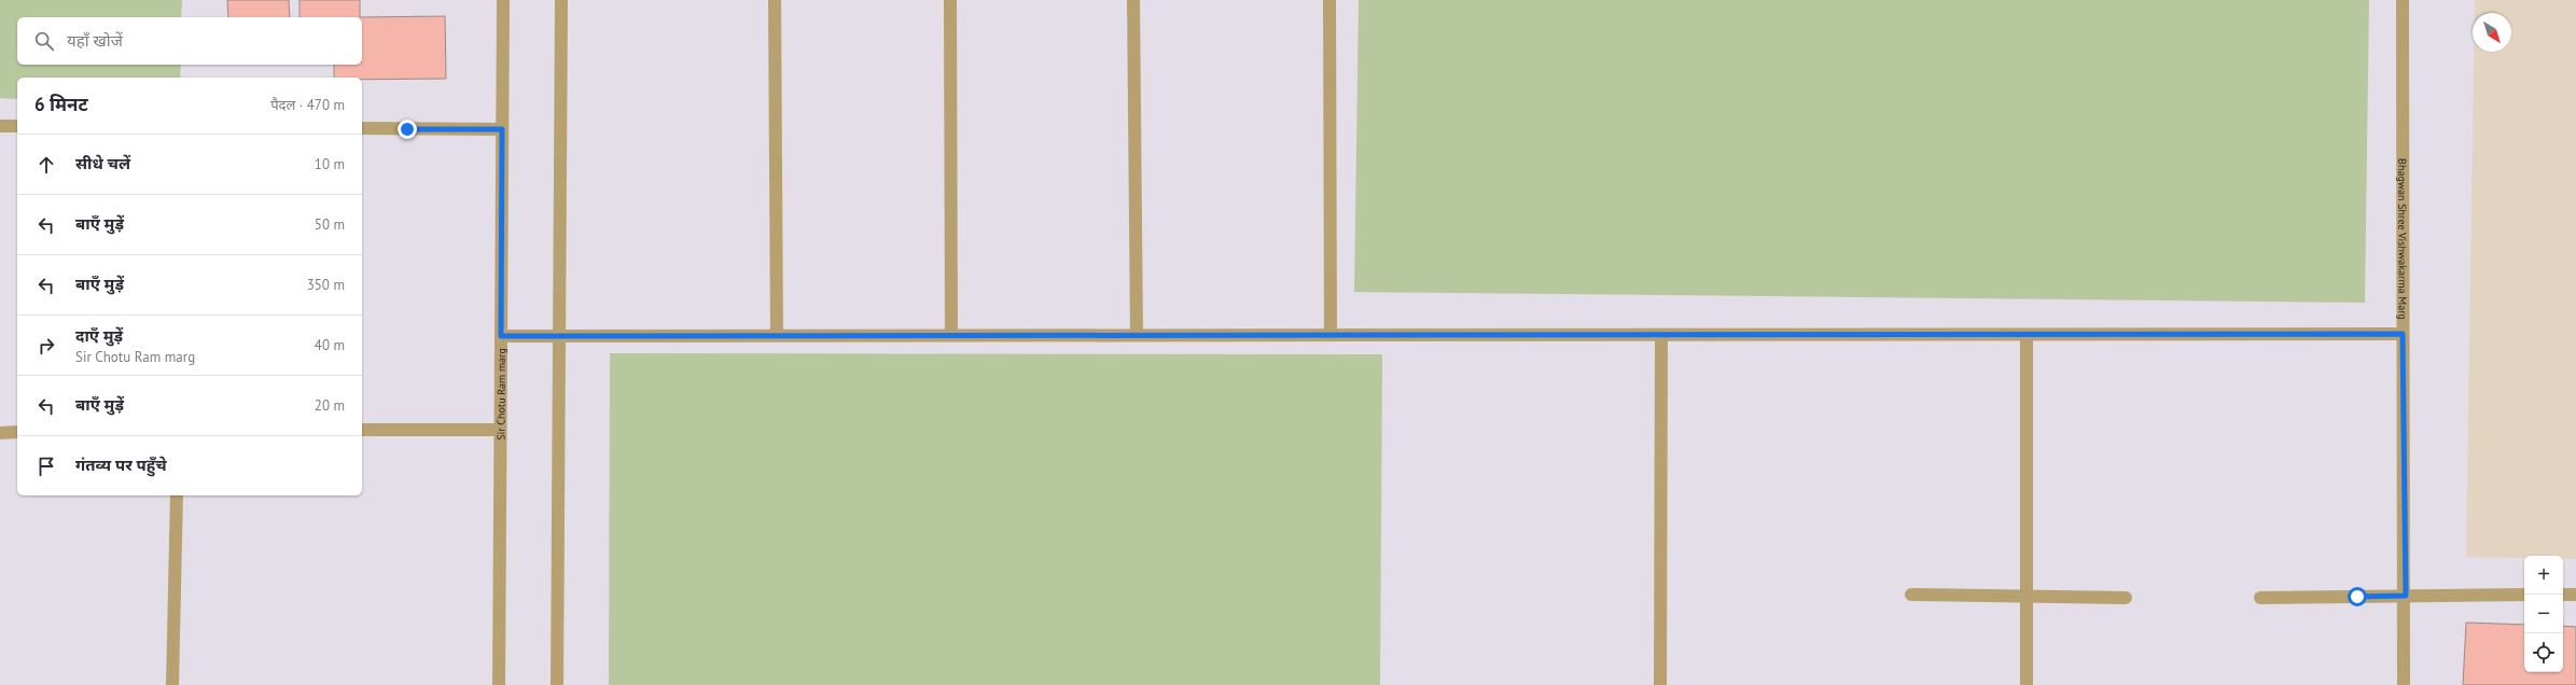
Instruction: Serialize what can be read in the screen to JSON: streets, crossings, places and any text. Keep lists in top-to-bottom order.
{
  "streets": {
    "street": ["Bhagwan Shree Vishwakarma Marg", "Sir Chotu Ram marg"]
  },
  "north": "bottom right",
  "page": {
    "search": "यहाँ खोजें",
    "heading": ["6 मिनट", "पैदल · 470 m"],
    "list": [
      ["सीधे चलें", "10 m"],
      ["बाएँ मुड़ें", "50 m"],
      ["बाएँ मुड़ें", "350 m"],
      ["दाएँ मुड़ें", "Sir Chotu Ram marg", "40 m"],
      ["बाएँ मुड़ें", "20 m"],
      "गंतव्य पर पहुँचे"
    ],
    "map_buttons": ["+", "−"]
  }
}
